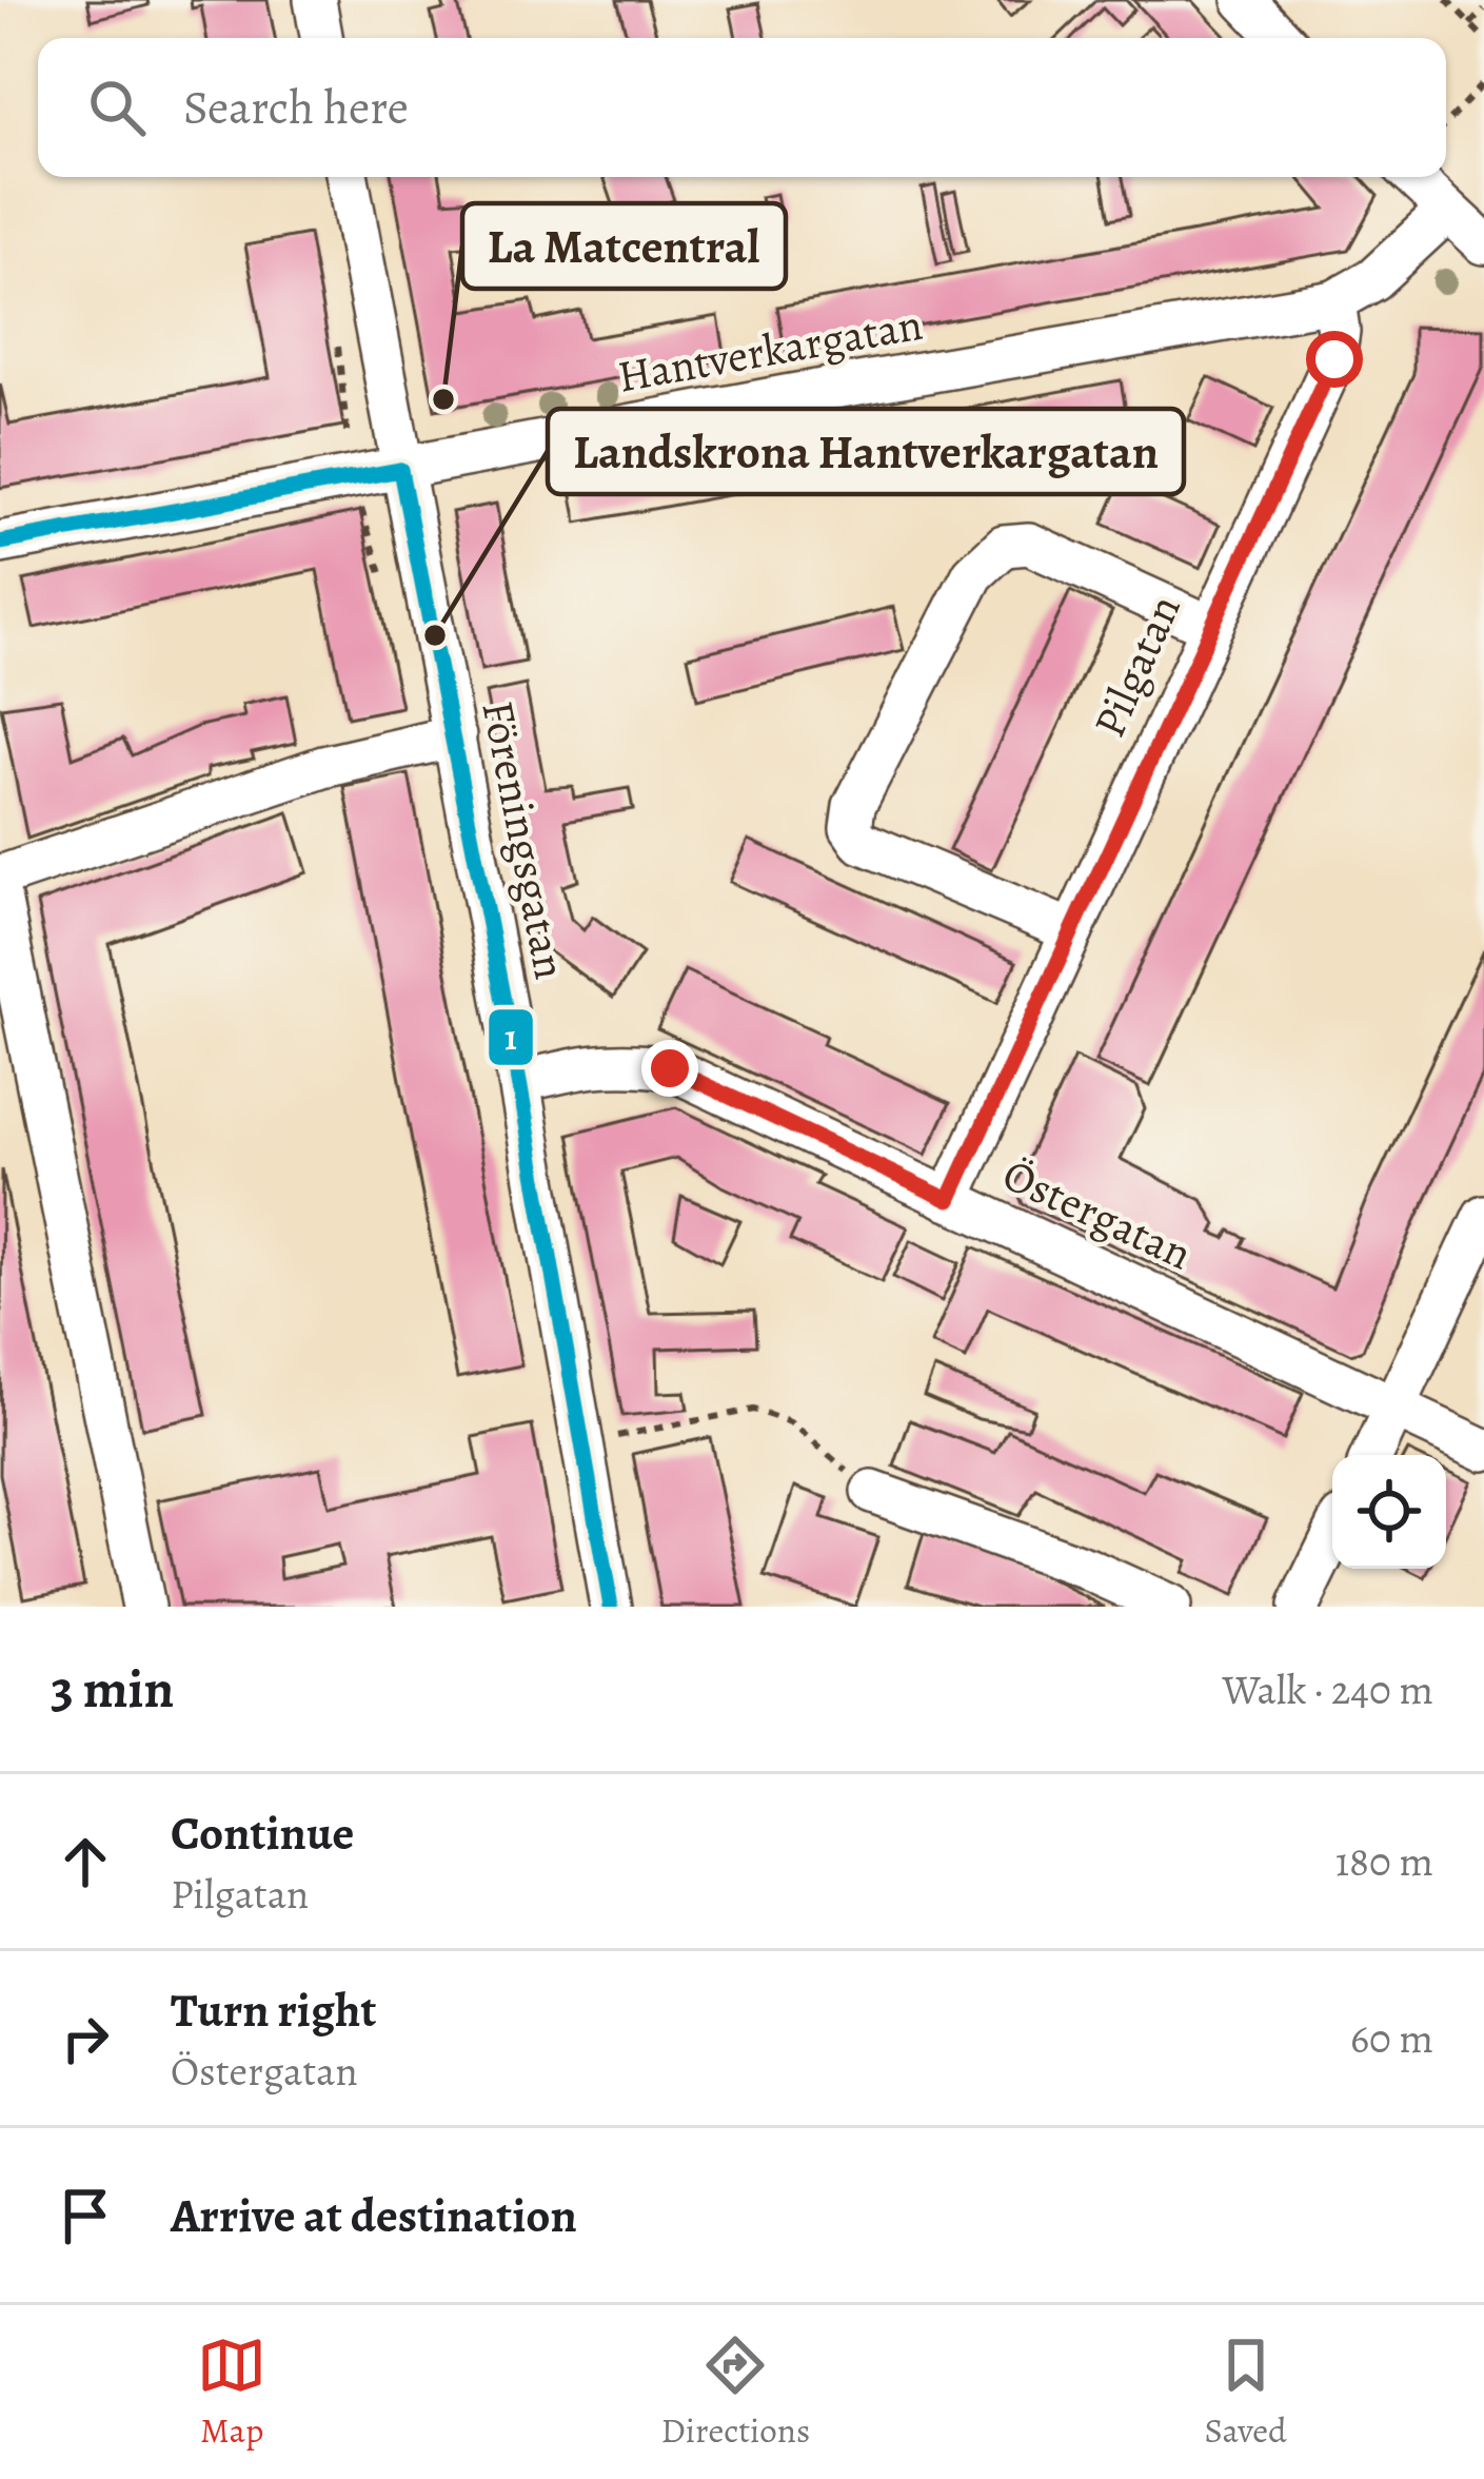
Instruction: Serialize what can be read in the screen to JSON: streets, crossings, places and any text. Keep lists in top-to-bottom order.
{
  "streets": {
    "street": [
      "Hantverkargatan",
      "Pilgatan",
      "Föreningsgatan",
      "Östergatan"
    ]
  },
  "crossings": [
    ["Hantverkargatan", "Pilgatan"],
    ["Hantverkargatan", "Föreningsgatan"],
    ["Pilgatan", "Östergatan"],
    ["Föreningsgatan", "Östergatan"]
  ],
  "places": ["La Matcentral", "Landskrona Hantverkargatan"],
  "lines": ["transit line 1"],
  "page": {
    "search": "Search here",
    "heading": ["3 min", "Walk · 240 m"],
    "list": [
      ["Continue", "Pilgatan", "180 m"],
      ["Turn right", "Östergatan", "60 m"],
      "Arrive at destination"
    ],
    "nav": ["Map", "Directions", "Saved"]
  }
}
